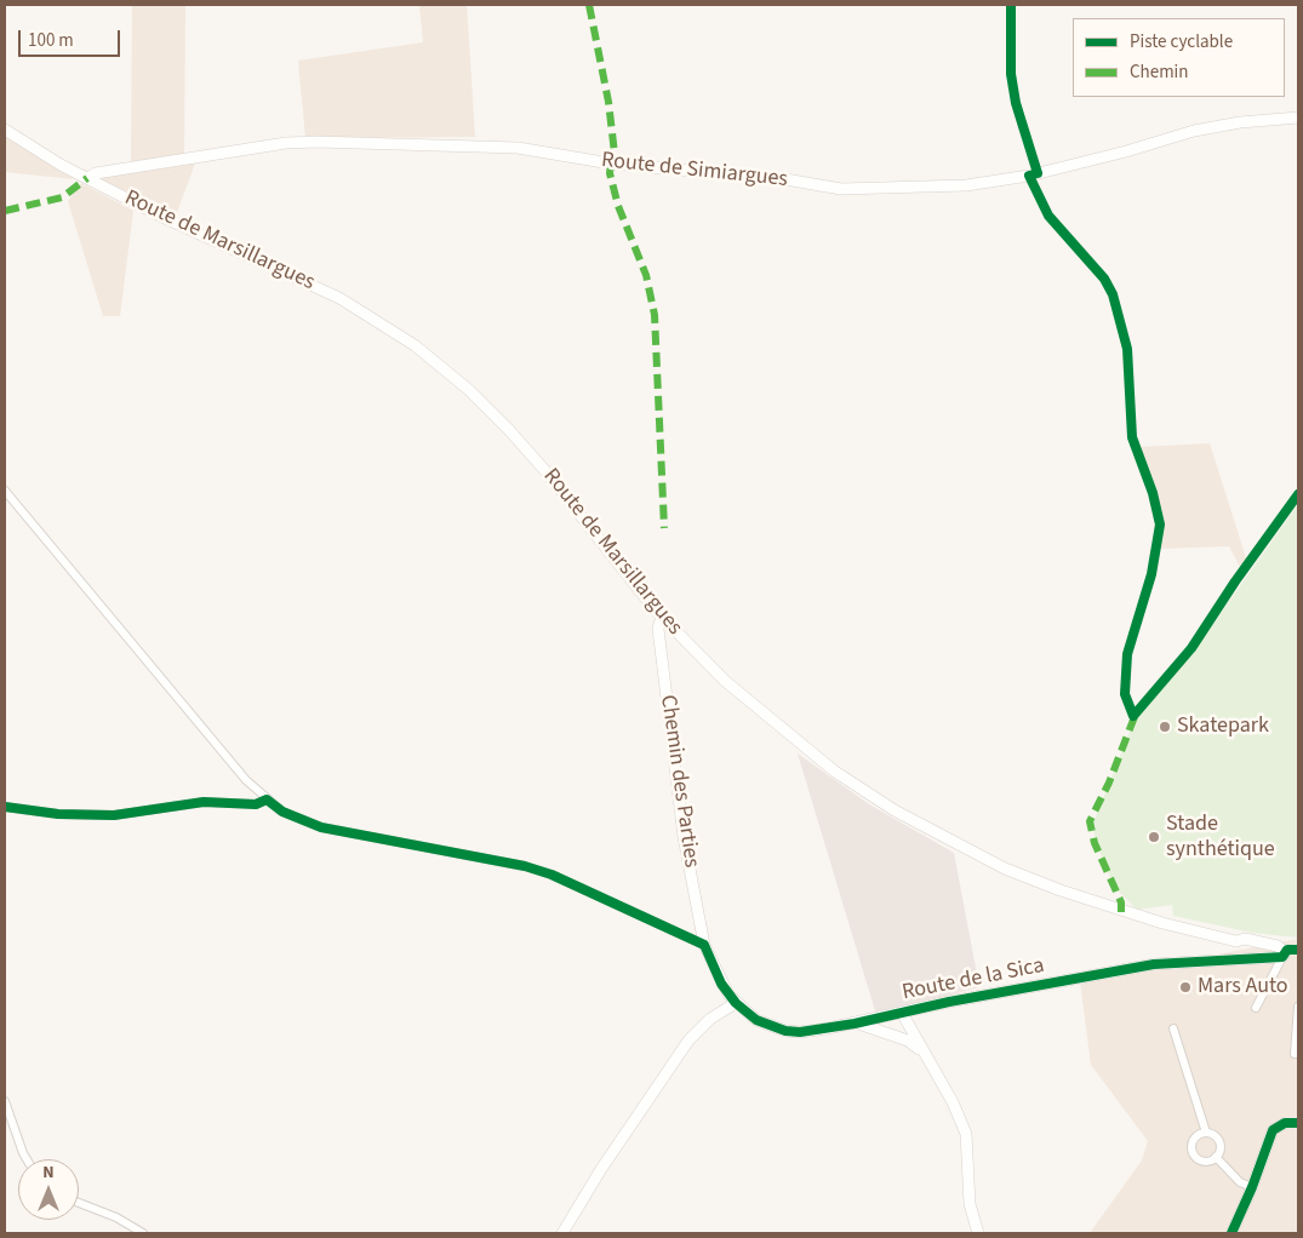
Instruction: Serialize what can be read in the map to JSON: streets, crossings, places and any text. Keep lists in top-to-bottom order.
{
  "streets": {
    "street": [
      "Route de Simiargues",
      "Route de Marsillargues",
      "Chemin des Parties",
      "Route de la Sica"
    ]
  },
  "crossings": [
    ["Route de Simiargues", "Route de Marsillargues"],
    ["Route de Marsillargues", "Chemin des Parties"],
    ["Route de Marsillargues", "Route de la Sica"],
    ["Chemin des Parties", "Route de la Sica"]
  ],
  "places": ["Skatepark", "Stade synthétique", "Mars Auto"],
  "legend": ["Piste cyclable", "Chemin"],
  "scale_bar": "100 m",
  "north": "top"
}
